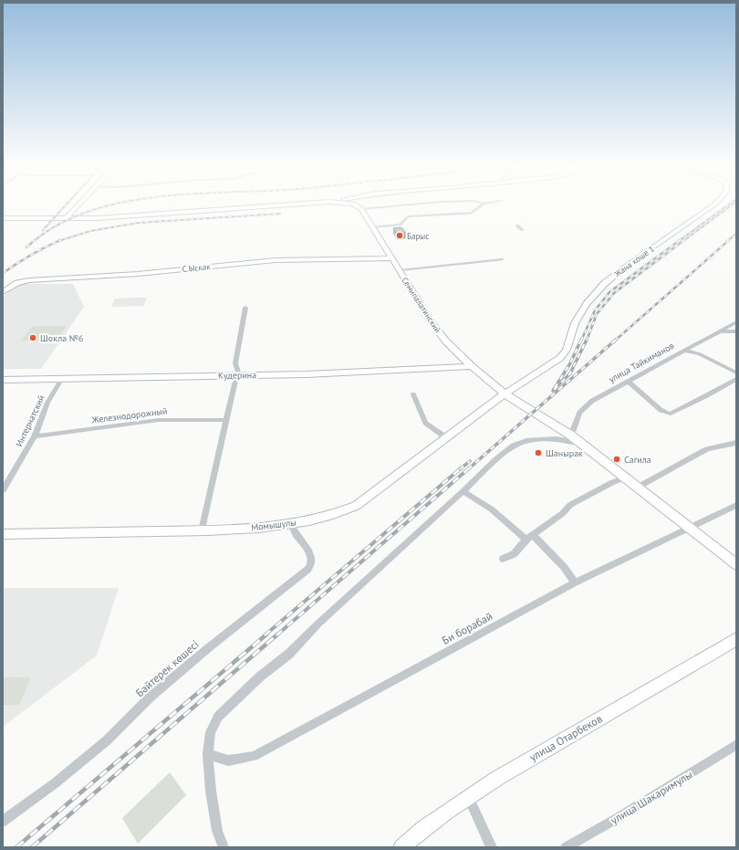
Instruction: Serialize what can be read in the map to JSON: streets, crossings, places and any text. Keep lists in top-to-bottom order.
{
  "streets": {
    "street": [
      "Жана коше 1",
      "С.Ыскак",
      "Семипалатинский",
      "улица Тайкиманов",
      "Кудерина",
      "Железнодорожный",
      "Интернатский",
      "Момышулы",
      "Би борабай",
      "Бәйтерек көшесі",
      "улица Отарбеков",
      "улица Шакаримулы"
    ]
  },
  "crossings": [
    ["Жана коше 1", "Семипалатинский"],
    ["Жана коше 1", "Момышулы"],
    ["С.Ыскак", "Семипалатинский"],
    ["Семипалатинский", "улица Тайкиманов"],
    ["Семипалатинский", "Кудерина"],
    ["Семипалатинский", "Момышулы"],
    ["Семипалатинский", "Би борабай"],
    ["Кудерина", "Интернатский"],
    ["Железнодорожный", "Интернатский"],
    ["Момышулы", "Бәйтерек көшесі"]
  ],
  "places": [
    "Барыс",
    "Шокла №6",
    "Шанырак",
    "Сагила"
  ]
}
